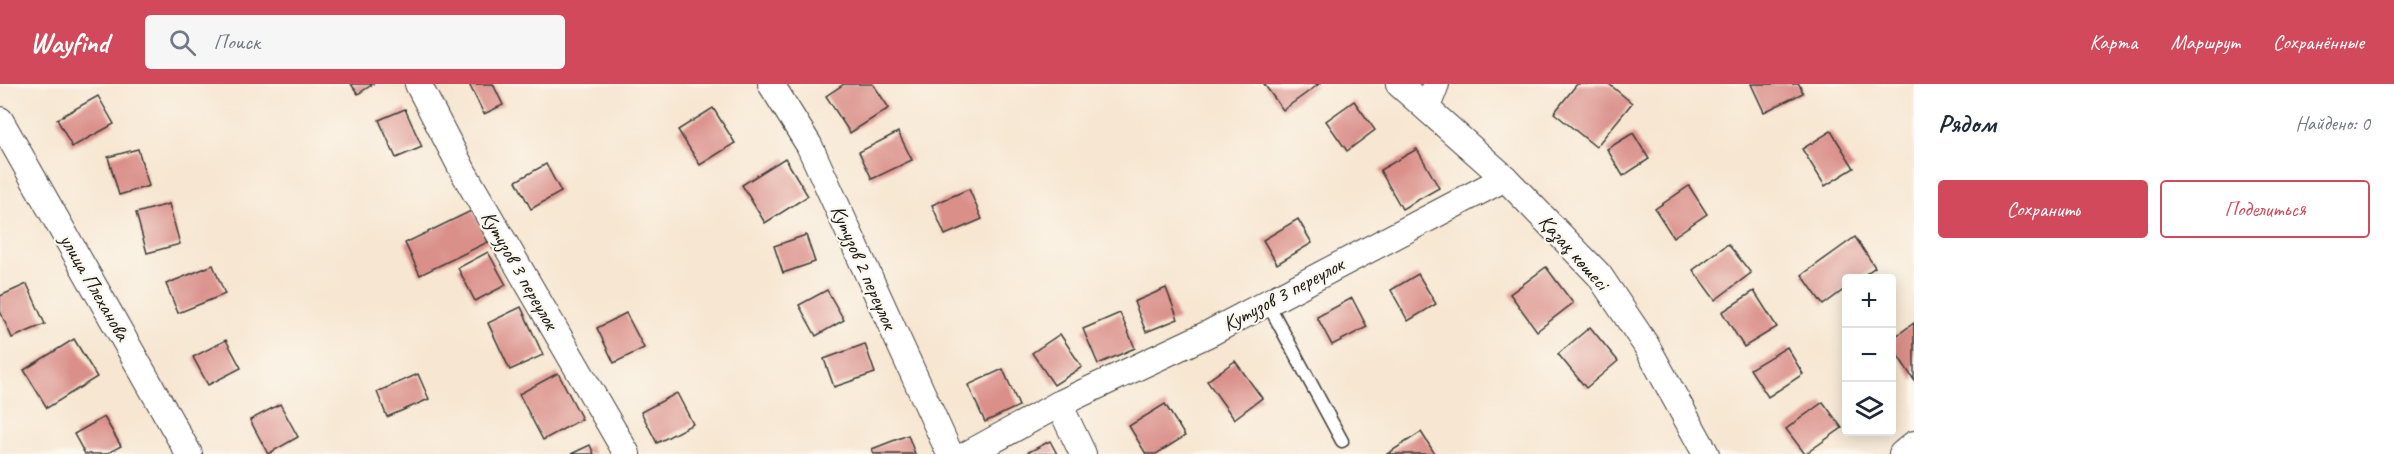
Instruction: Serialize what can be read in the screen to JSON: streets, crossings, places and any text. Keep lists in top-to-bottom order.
{
  "streets": {
    "street": [
      "Қазақ көшесі",
      "Кутузов 2 переулок",
      "Кутузов 3 переулок",
      "улица Плеханова"
    ]
  },
  "crossings": [
    ["Қазақ көшесі", "Кутузов 3 переулок"]
  ],
  "page": {
    "header": "Wayfind",
    "search": "Поиск",
    "nav": ["Карта", "Маршрут", "Сохранённые"],
    "heading": ["Рядом", "Найдено: 0"],
    "buttons": ["Сохранить", "Поделиться"],
    "map_buttons": ["+", "−"]
  }
}
